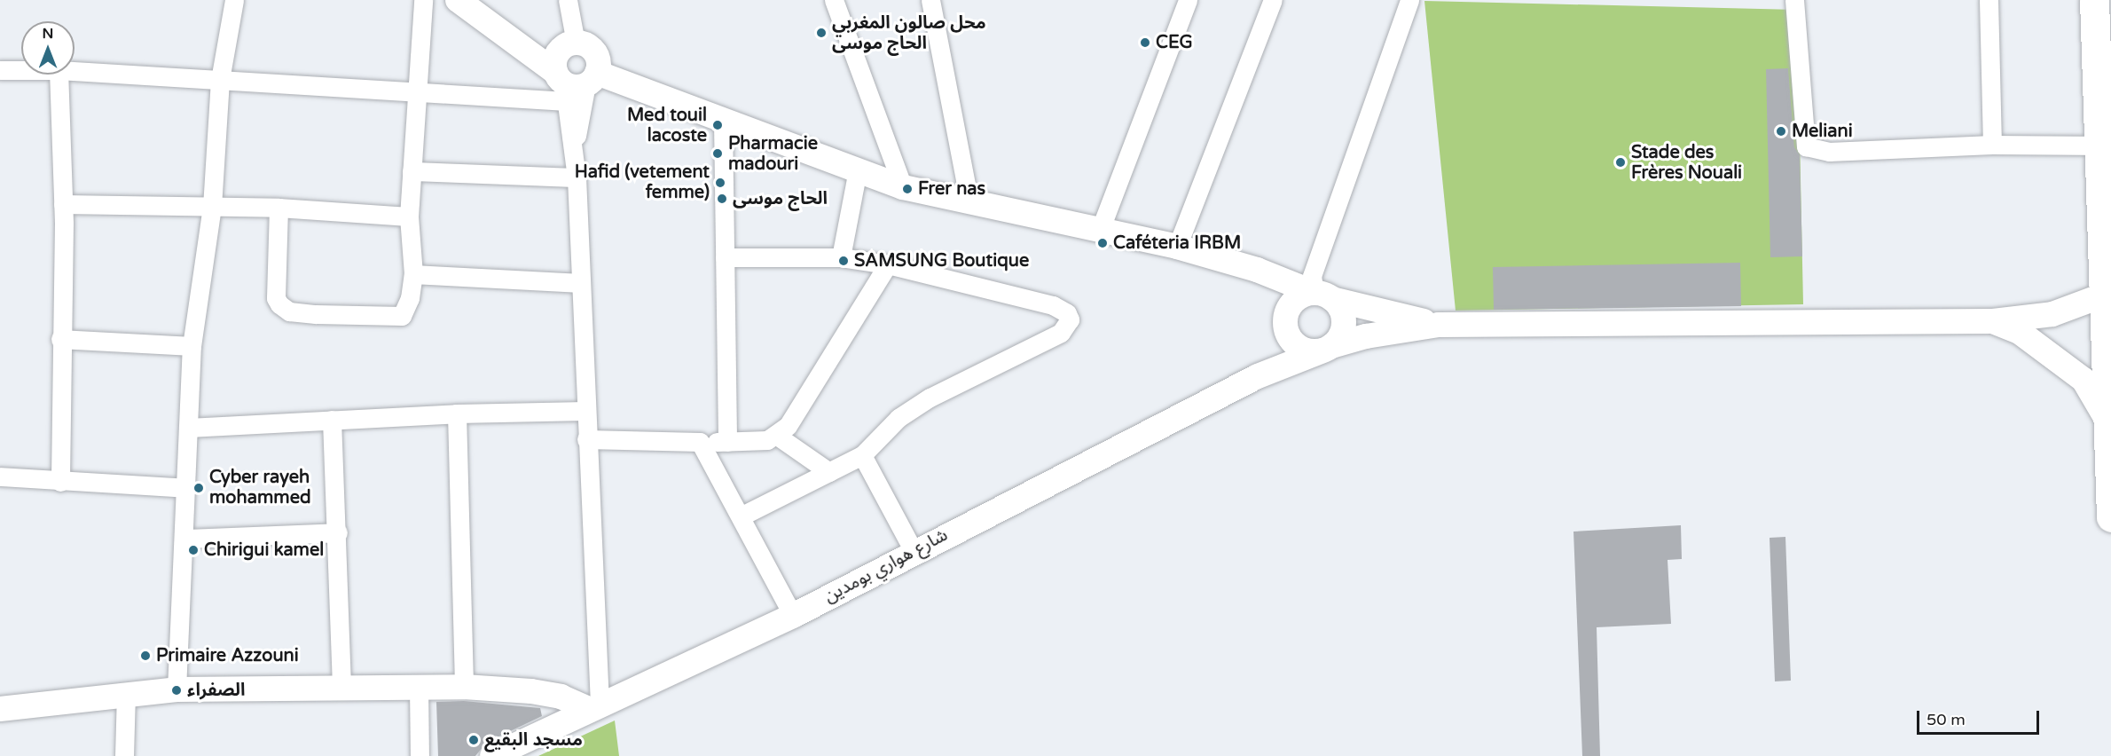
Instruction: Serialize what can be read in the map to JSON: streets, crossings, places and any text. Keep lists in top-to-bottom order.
{
  "streets": {
    "street": ["شارع هواري بومدين"]
  },
  "places": [
    "محل صالون المغربي الحاج موسى",
    "CEG",
    "Med touil lacoste",
    "Meliani",
    "Pharmacie madouri",
    "Stade des Frères Nouali",
    "Hafid (vetement femme)",
    "Frer nas",
    "الحاج موسى",
    "Caféteria IRBM",
    "SAMSUNG Boutique",
    "Cyber rayeh mohammed",
    "Chirigui kamel",
    "Primaire Azzouni",
    "الصفراء",
    "مسجد البقيع"
  ],
  "scale_bar": "50 m",
  "north": "top"
}
